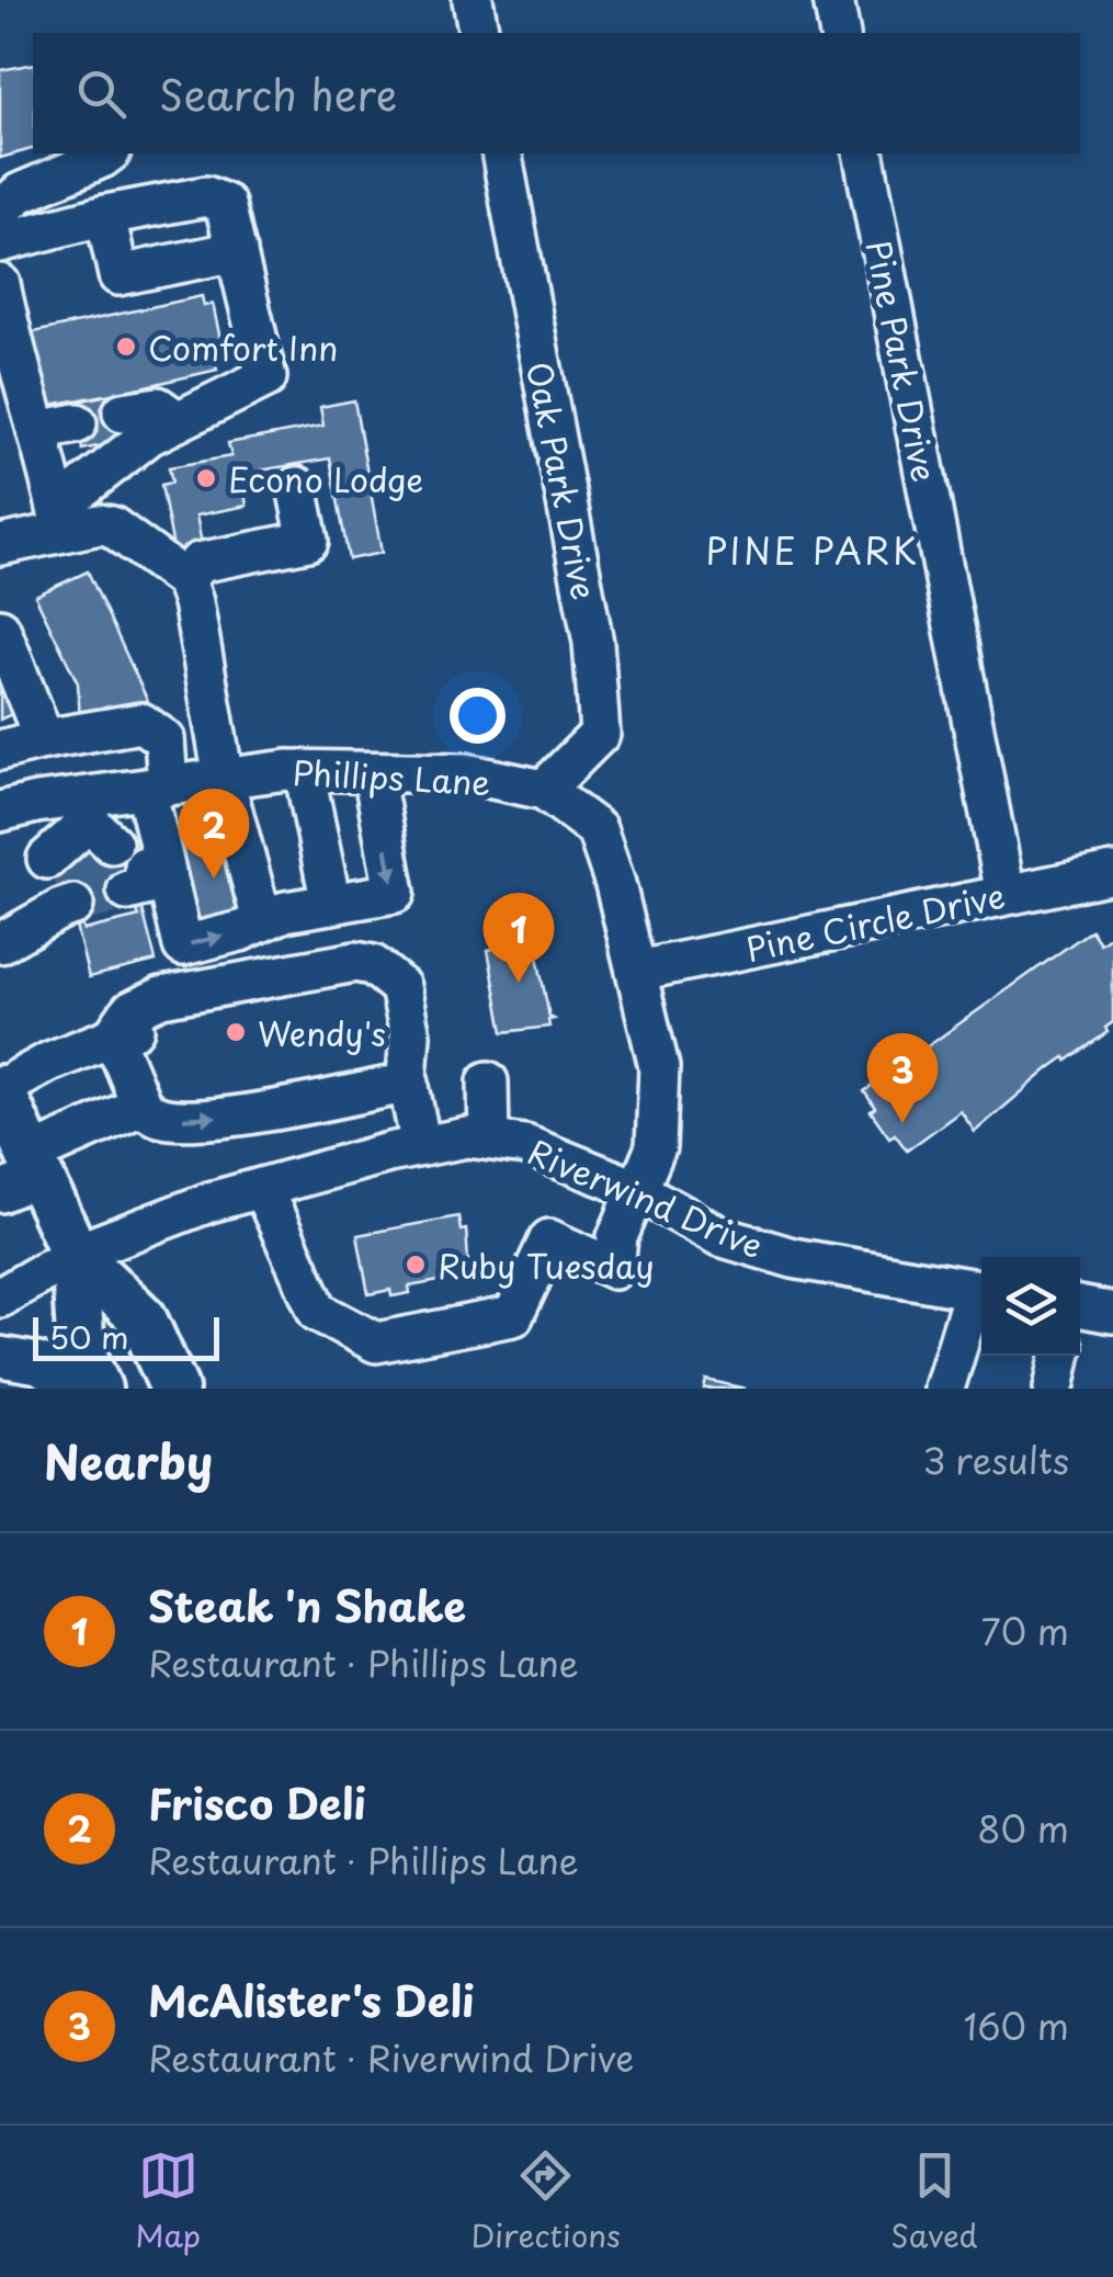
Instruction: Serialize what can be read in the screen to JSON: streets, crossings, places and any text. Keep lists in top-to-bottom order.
{
  "streets": {
    "street": [
      "Pine Park Drive",
      "Oak Park Drive",
      "Phillips Lane",
      "Pine Circle Drive",
      "Riverwind Drive"
    ]
  },
  "crossings": [
    ["Pine Park Drive", "Pine Circle Drive"],
    ["Oak Park Drive", "Phillips Lane"],
    ["Phillips Lane", "Pine Circle Drive"],
    ["Phillips Lane", "Riverwind Drive"]
  ],
  "districts": ["PINE PARK"],
  "places": [
    "Comfort Inn",
    "Econo Lodge",
    "Wendy's",
    "Ruby Tuesday"
  ],
  "scale_bar": "50 m",
  "page": {
    "search": "Search here",
    "pins": ["2", "1", "3"],
    "scale": "50 m",
    "heading": ["Nearby", "3 results"],
    "list": [
      {
        "mark": "1",
        "name": "Steak 'n Shake",
        "note": "Restaurant · Phillips Lane",
        "value": "70 m"
      },
      {
        "mark": "2",
        "name": "Frisco Deli",
        "note": "Restaurant · Phillips Lane",
        "value": "80 m"
      },
      {
        "mark": "3",
        "name": "McAlister's Deli",
        "note": "Restaurant · Riverwind Drive",
        "value": "160 m"
      }
    ],
    "nav": ["Map", "Directions", "Saved"]
  }
}
